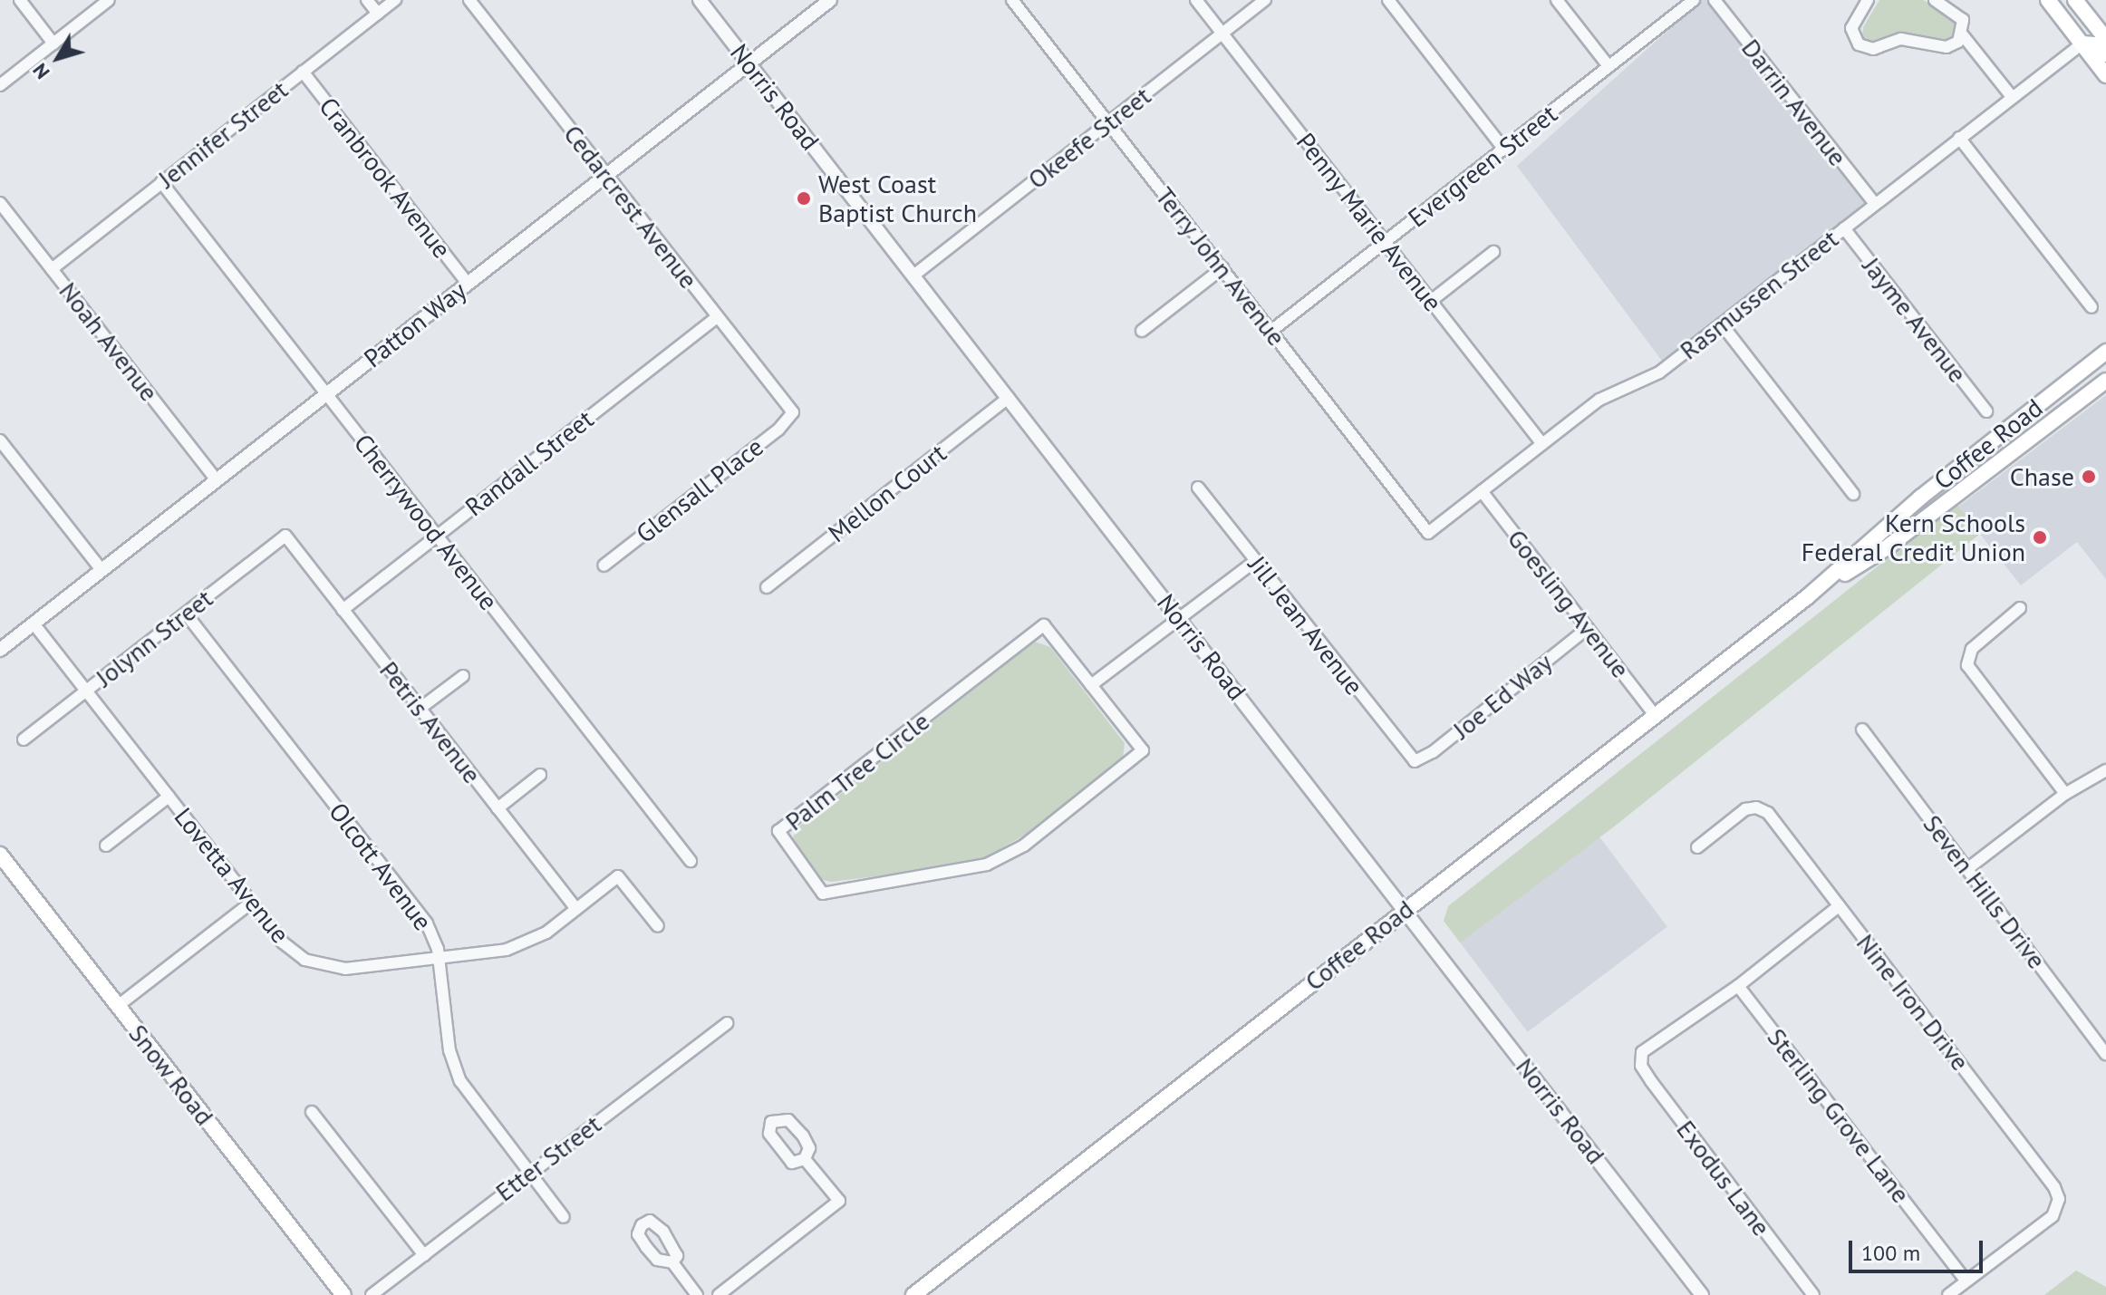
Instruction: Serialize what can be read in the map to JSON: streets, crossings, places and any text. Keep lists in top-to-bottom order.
{
  "streets": {
    "main road": ["Coffee Road", "Snow Road"],
    "street": [
      "Norris Road",
      "Darrin Avenue",
      "Jennifer Street",
      "Okeefe Street",
      "Evergreen Street",
      "Cranbrook Avenue",
      "Cedarcrest Avenue",
      "Penny Marie Avenue",
      "Terry John Avenue",
      "Rasmussen Street",
      "Jayme Avenue",
      "Patton Way",
      "Noah Avenue",
      "Randall Street",
      "Glensall Place",
      "Mellon Court",
      "Cherrywood Avenue",
      "Goesling Avenue",
      "Jill Jean Avenue",
      "Jolynn Street",
      "Joe Ed Way",
      "Petris Avenue",
      "Palm Tree Circle",
      "Olcott Avenue",
      "Lovetta Avenue",
      "Seven Hills Drive",
      "Nine Iron Drive",
      "Sterling Grove Lane",
      "Etter Street",
      "Exodus Lane"
    ]
  },
  "crossings": [
    ["Norris Road", "Okeefe Street"],
    ["Norris Road", "Patton Way"],
    ["Norris Road", "Coffee Road"],
    ["Norris Road", "Mellon Court"],
    ["Darrin Avenue", "Rasmussen Street"],
    ["Jennifer Street", "Cranbrook Avenue"],
    ["Jennifer Street", "Noah Avenue"],
    ["Jennifer Street", "Cherrywood Avenue"],
    ["Okeefe Street", "Penny Marie Avenue"],
    ["Okeefe Street", "Terry John Avenue"],
    ["Evergreen Street", "Penny Marie Avenue"],
    ["Evergreen Street", "Terry John Avenue"],
    ["Cranbrook Avenue", "Patton Way"],
    ["Cedarcrest Avenue", "Patton Way"],
    ["Cedarcrest Avenue", "Randall Street"],
    ["Cedarcrest Avenue", "Glensall Place"],
    ["Penny Marie Avenue", "Rasmussen Street"],
    ["Terry John Avenue", "Rasmussen Street"],
    ["Rasmussen Street", "Jayme Avenue"],
    ["Rasmussen Street", "Goesling Avenue"],
    ["Patton Way", "Noah Avenue"],
    ["Patton Way", "Cherrywood Avenue"],
    ["Patton Way", "Lovetta Avenue"],
    ["Coffee Road", "Goesling Avenue"],
    ["Randall Street", "Cherrywood Avenue"],
    ["Randall Street", "Petris Avenue"],
    ["Goesling Avenue", "Joe Ed Way"],
    ["Jill Jean Avenue", "Joe Ed Way"],
    ["Jolynn Street", "Petris Avenue"],
    ["Jolynn Street", "Olcott Avenue"],
    ["Jolynn Street", "Lovetta Avenue"],
    ["Petris Avenue", "Lovetta Avenue"],
    ["Olcott Avenue", "Lovetta Avenue"],
    ["Olcott Avenue", "Etter Street"],
    ["Nine Iron Drive", "Sterling Grove Lane"],
    ["Sterling Grove Lane", "Exodus Lane"]
  ],
  "places": ["West Coast Baptist Church", "Chase", "Kern Schools Federal Credit Union"],
  "scale_bar": "100 m",
  "north": "bottom left"
}
